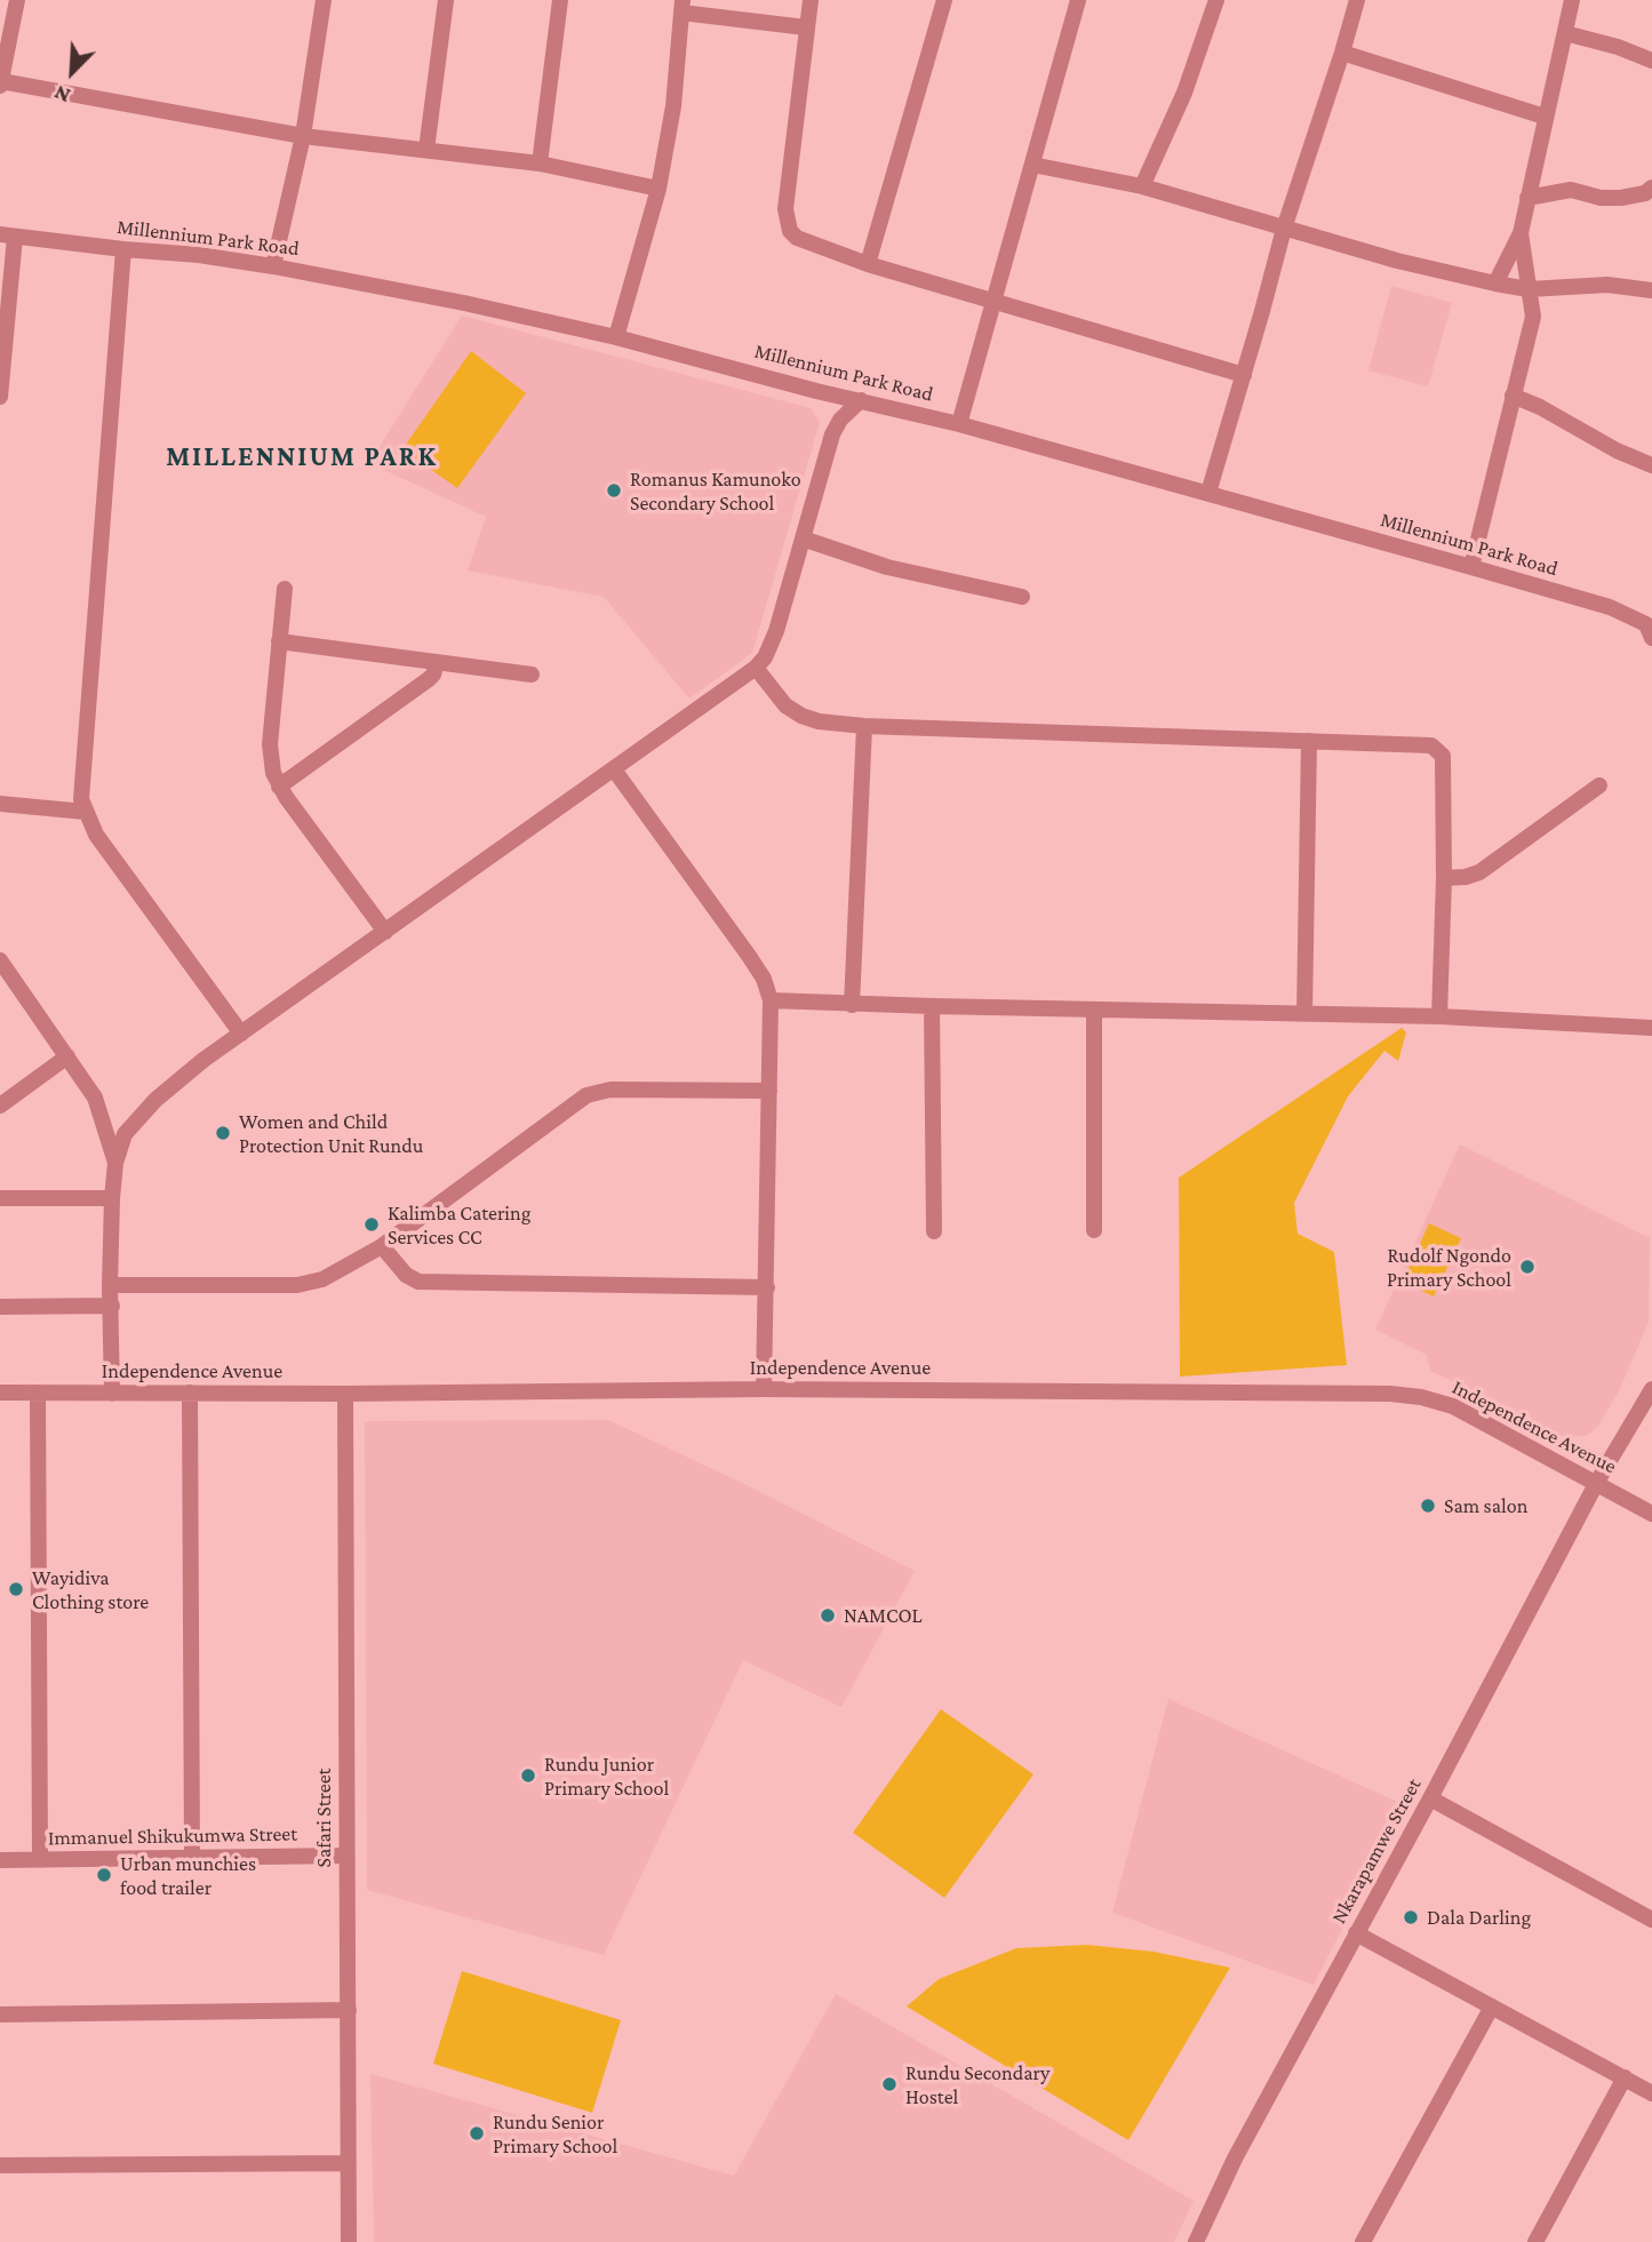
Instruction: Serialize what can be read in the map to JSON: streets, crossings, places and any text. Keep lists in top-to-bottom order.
{
  "streets": {
    "street": [
      "Millennium Park Road",
      "Independence Avenue",
      "Safari Street",
      "Immanuel Shikukumwa Street",
      "Nkarapamwe Street"
    ]
  },
  "crossings": [
    ["Independence Avenue", "Safari Street"],
    ["Independence Avenue", "Nkarapamwe Street"],
    ["Safari Street", "Immanuel Shikukumwa Street"]
  ],
  "districts": ["MILLENNIUM PARK"],
  "places": [
    "Romanus Kamunoko Secondary School",
    "Women and Child Protection Unit Rundu",
    "Kalimba Catering Services CC",
    "Rudolf Ngondo Primary School",
    "Sam salon",
    "Wayidiva Clothing store",
    "NAMCOL",
    "Rundu Junior Primary School",
    "Urban munchies food trailer",
    "Dala Darling",
    "Rundu Secondary Hostel",
    "Rundu Senior Primary School"
  ],
  "north": "bottom left"
}
